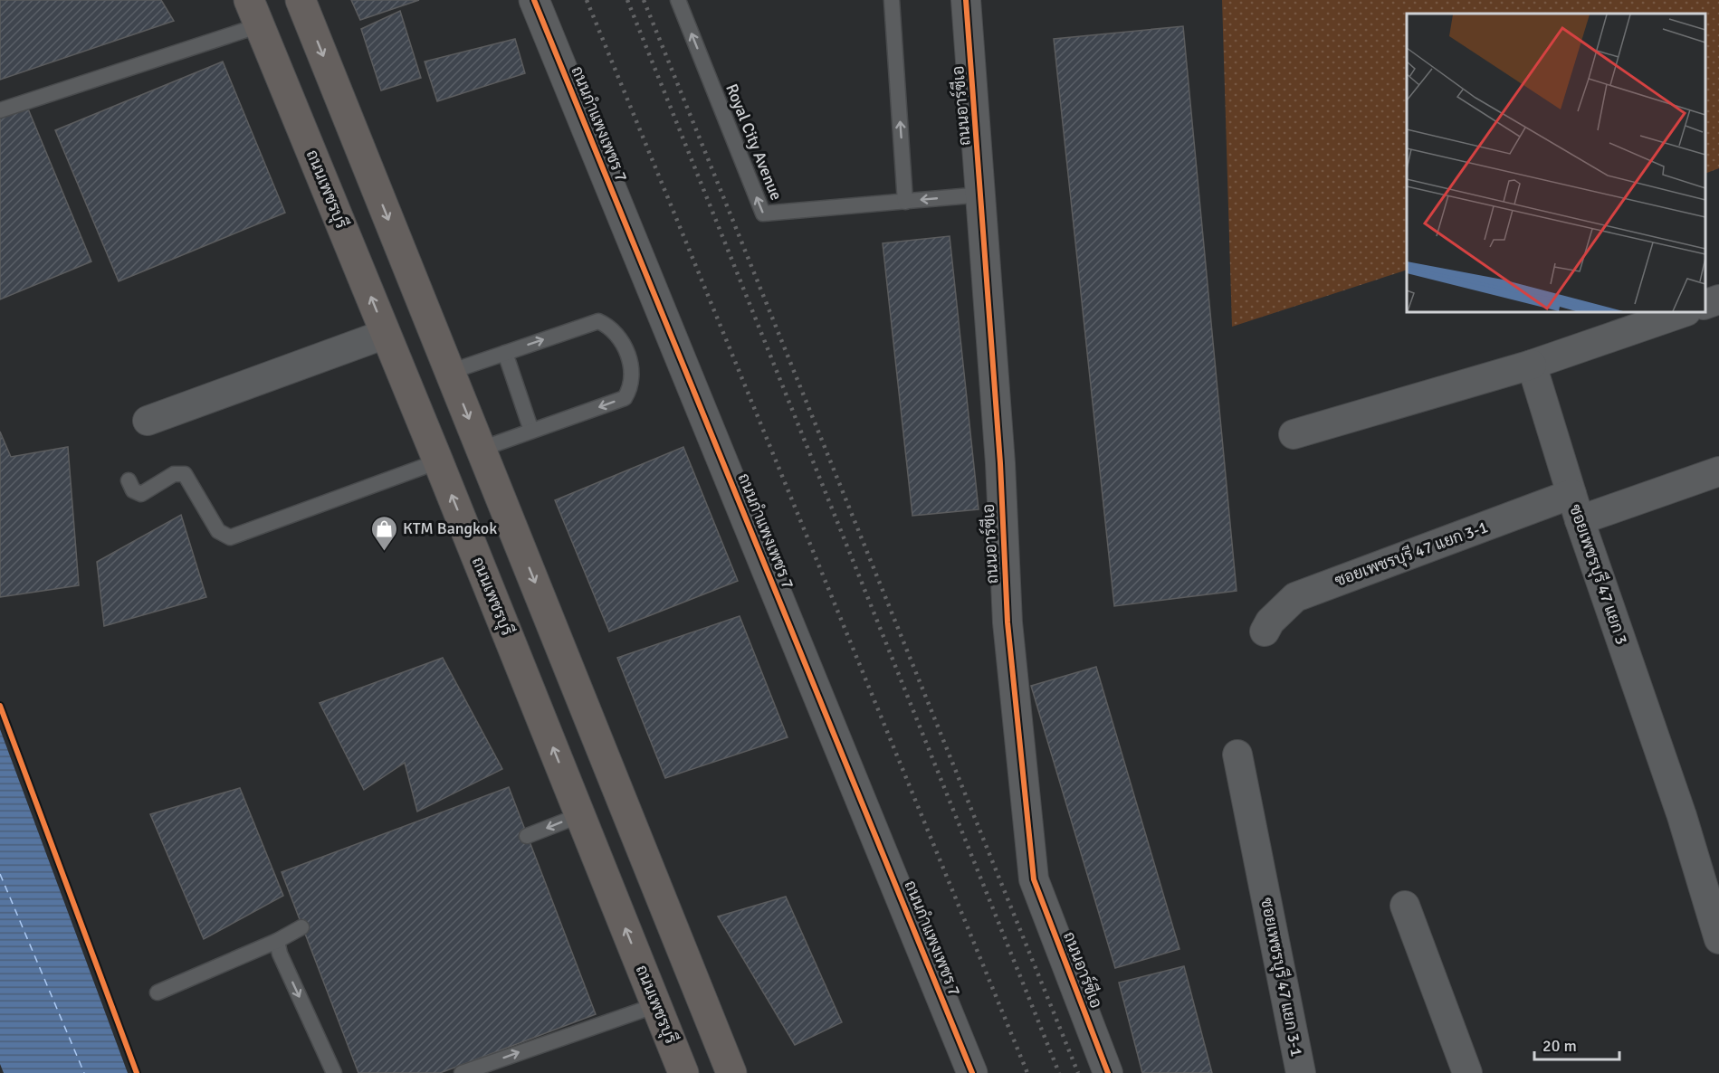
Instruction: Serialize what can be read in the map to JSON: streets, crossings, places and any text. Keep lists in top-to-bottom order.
{
  "streets": {
    "main road": ["ถนนเพชรบุรี"],
    "street": [
      "ถนนอาร์ซีเอ",
      "ถนนกำแพงเพชร 7",
      "ซอยเพชรบุรี 47 แยก 3-1",
      "ซอยเพชรบุรี 47 แยก 3"
    ],
    "lane": ["Royal City Avenue"]
  },
  "crossings": [
    ["ถนนอาร์ซีเอ", "Royal City Avenue"],
    ["ซอยเพชรบุรี 47 แยก 3-1", "ซอยเพชรบุรี 47 แยก 3"]
  ],
  "one_way": ["Royal City Avenue"],
  "places": {
    "shop": ["KTM Bangkok"]
  },
  "scale_bar": "20 m"
}
